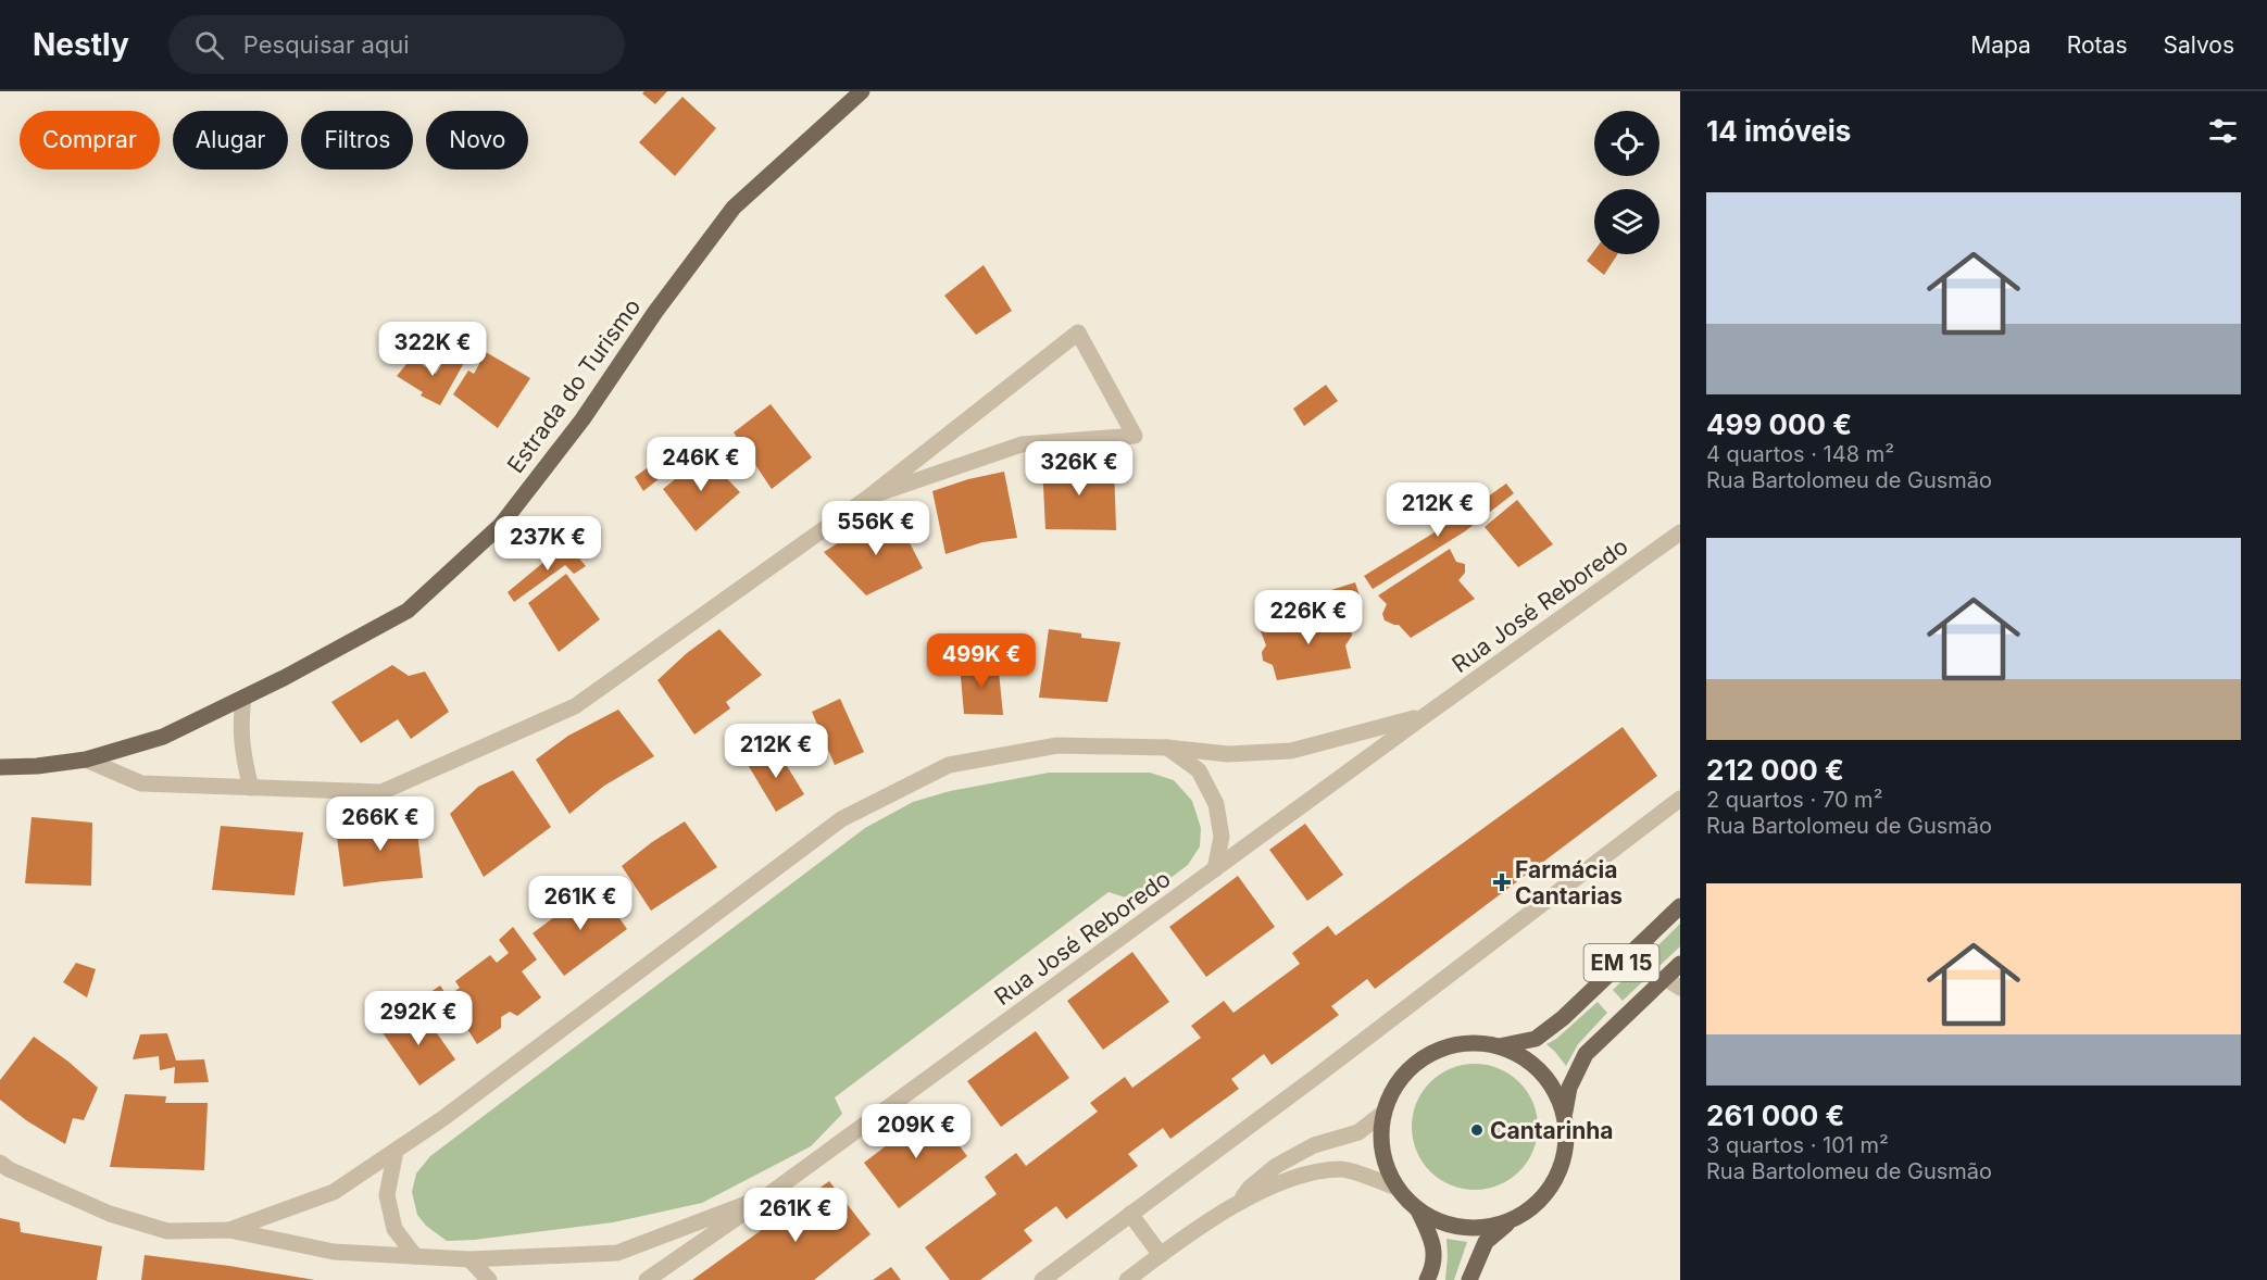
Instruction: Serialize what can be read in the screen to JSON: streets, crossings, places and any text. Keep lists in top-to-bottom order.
{
  "streets": {
    "main road": ["Estrada do Turismo", "EM 15"],
    "street": ["Rua José Reboredo"]
  },
  "places": {
    "health": ["Farmácia Cantarias"],
    "other": ["Cantarinha"]
  },
  "page": {
    "header": "Nestly",
    "search": "Pesquisar aqui",
    "nav": ["Mapa", "Rotas", "Salvos"],
    "heading": "14 imóveis",
    "chip": [
      "Comprar",
      "Alugar",
      "Filtros",
      "Novo"
    ],
    "list": [
      {
        "name": "499 000 €",
        "note": "4 quartos · 148 m² · Rua Bartolomeu de Gusmão"
      },
      {
        "name": "212 000 €",
        "note": "2 quartos · 70 m² · Rua Bartolomeu de Gusmão"
      },
      {
        "name": "261 000 €",
        "note": "3 quartos · 101 m² · Rua Bartolomeu de Gusmão"
      }
    ],
    "price": [
      "322K €",
      "246K €",
      "326K €",
      "212K €",
      "556K €",
      "237K €",
      "226K €",
      "499K €",
      "212K €",
      "266K €",
      "261K €",
      "292K €",
      "209K €",
      "261K €"
    ]
  }
}
